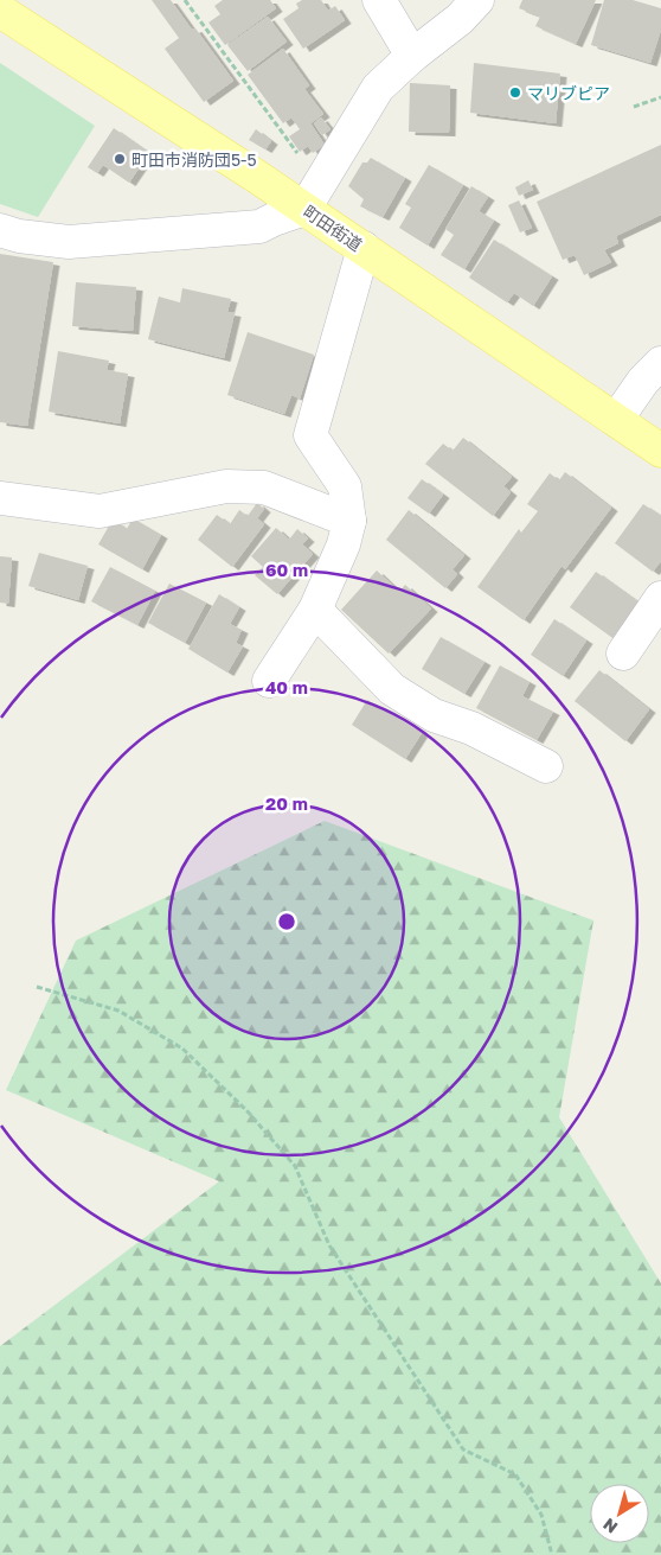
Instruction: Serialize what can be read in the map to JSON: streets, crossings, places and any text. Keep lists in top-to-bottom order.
{
  "streets": {
    "main road": ["町田街道"]
  },
  "places": ["マリブピア", "町田市消防団5-5"],
  "north": "bottom left",
  "rings": ["60 m", "40 m", "20 m"]
}
